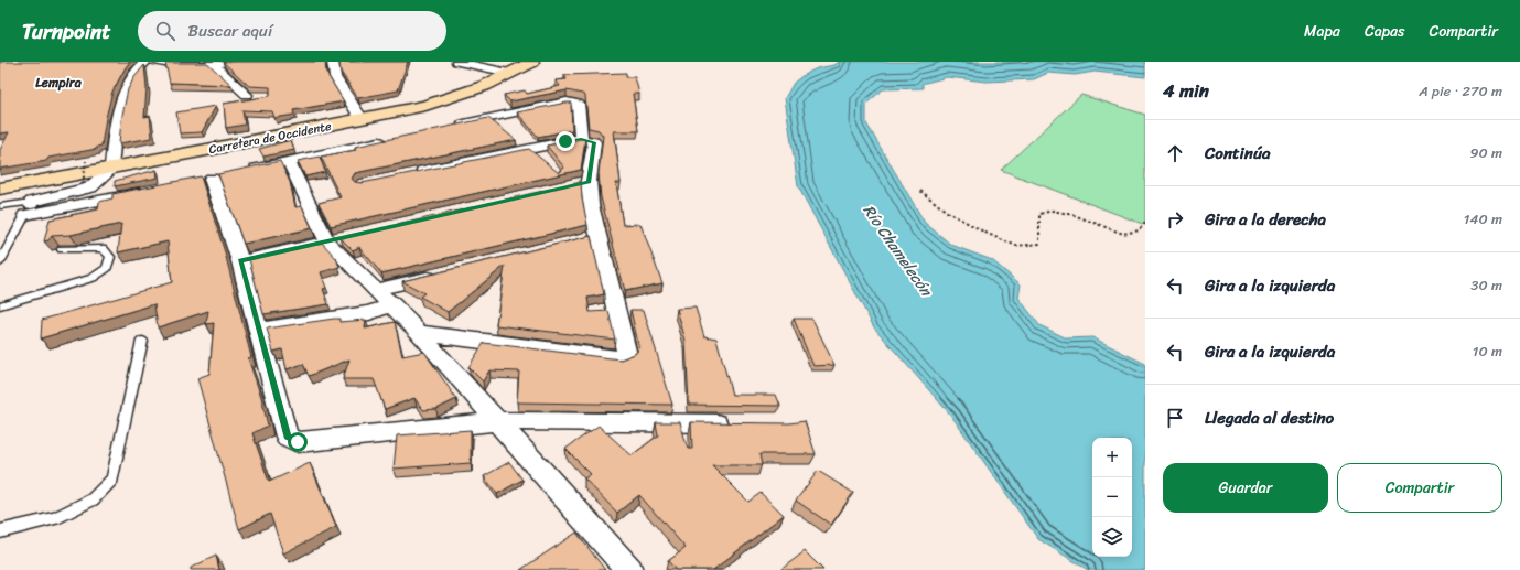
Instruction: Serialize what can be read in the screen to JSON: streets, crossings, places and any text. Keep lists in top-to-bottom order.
{
  "streets": {
    "main road": ["Carretera de Occidente"]
  },
  "districts": ["Lempira"],
  "water": ["Río Chamelecón"],
  "page": {
    "header": "Turnpoint",
    "search": "Buscar aquí",
    "nav": ["Mapa", "Capas", "Compartir"],
    "heading": ["4 min", "A pie · 270 m"],
    "list": [
      ["Continúa", "90 m"],
      ["Gira a la derecha", "140 m"],
      ["Gira a la izquierda", "30 m"],
      ["Gira a la izquierda", "10 m"],
      "Llegada al destino"
    ],
    "map_buttons": ["+", "−"],
    "buttons": ["Guardar", "Compartir"]
  }
}
